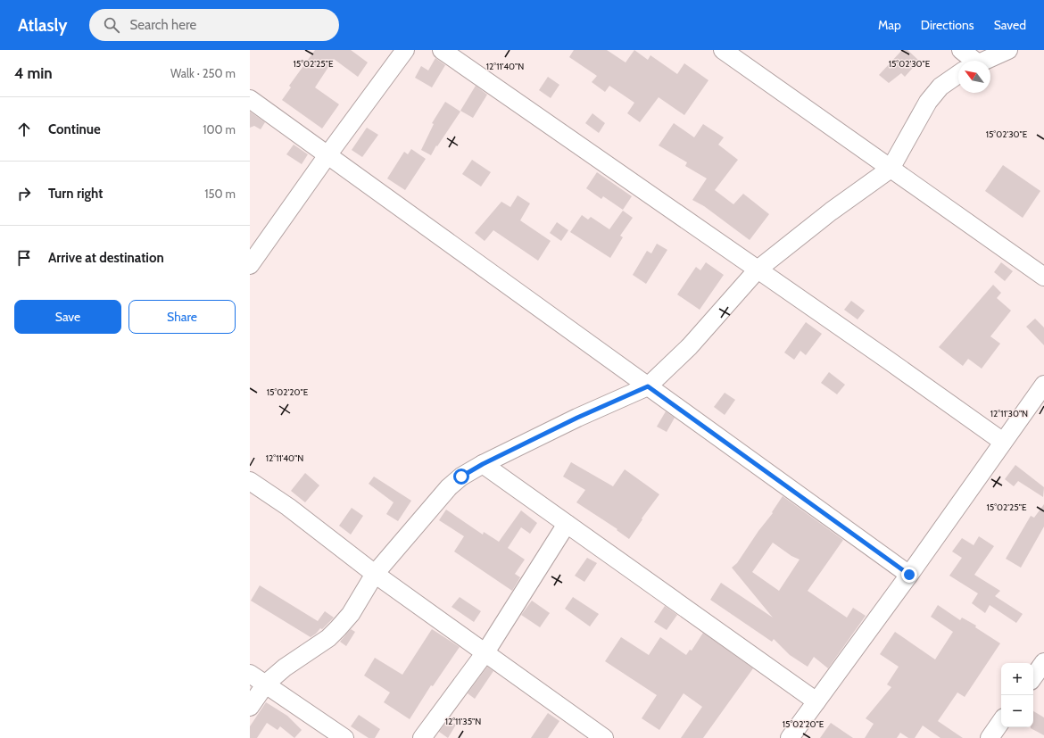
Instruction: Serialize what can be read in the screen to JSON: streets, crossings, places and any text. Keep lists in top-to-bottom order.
{
  "north": "top left",
  "page": {
    "header": "Atlasly",
    "search": "Search here",
    "nav": ["Map", "Directions", "Saved"],
    "heading": ["4 min", "Walk · 250 m"],
    "list": [
      ["Continue", "100 m"],
      ["Turn right", "150 m"],
      "Arrive at destination"
    ],
    "buttons": ["Save", "Share"],
    "map_buttons": ["+", "−"]
  },
  "coordinates": [
    "15°02'25\"E",
    "15°02'30\"E",
    "12°11'40\"N",
    "15°02'20\"E",
    "12°11'30\"N",
    "12°11'35\"N"
  ]
}
